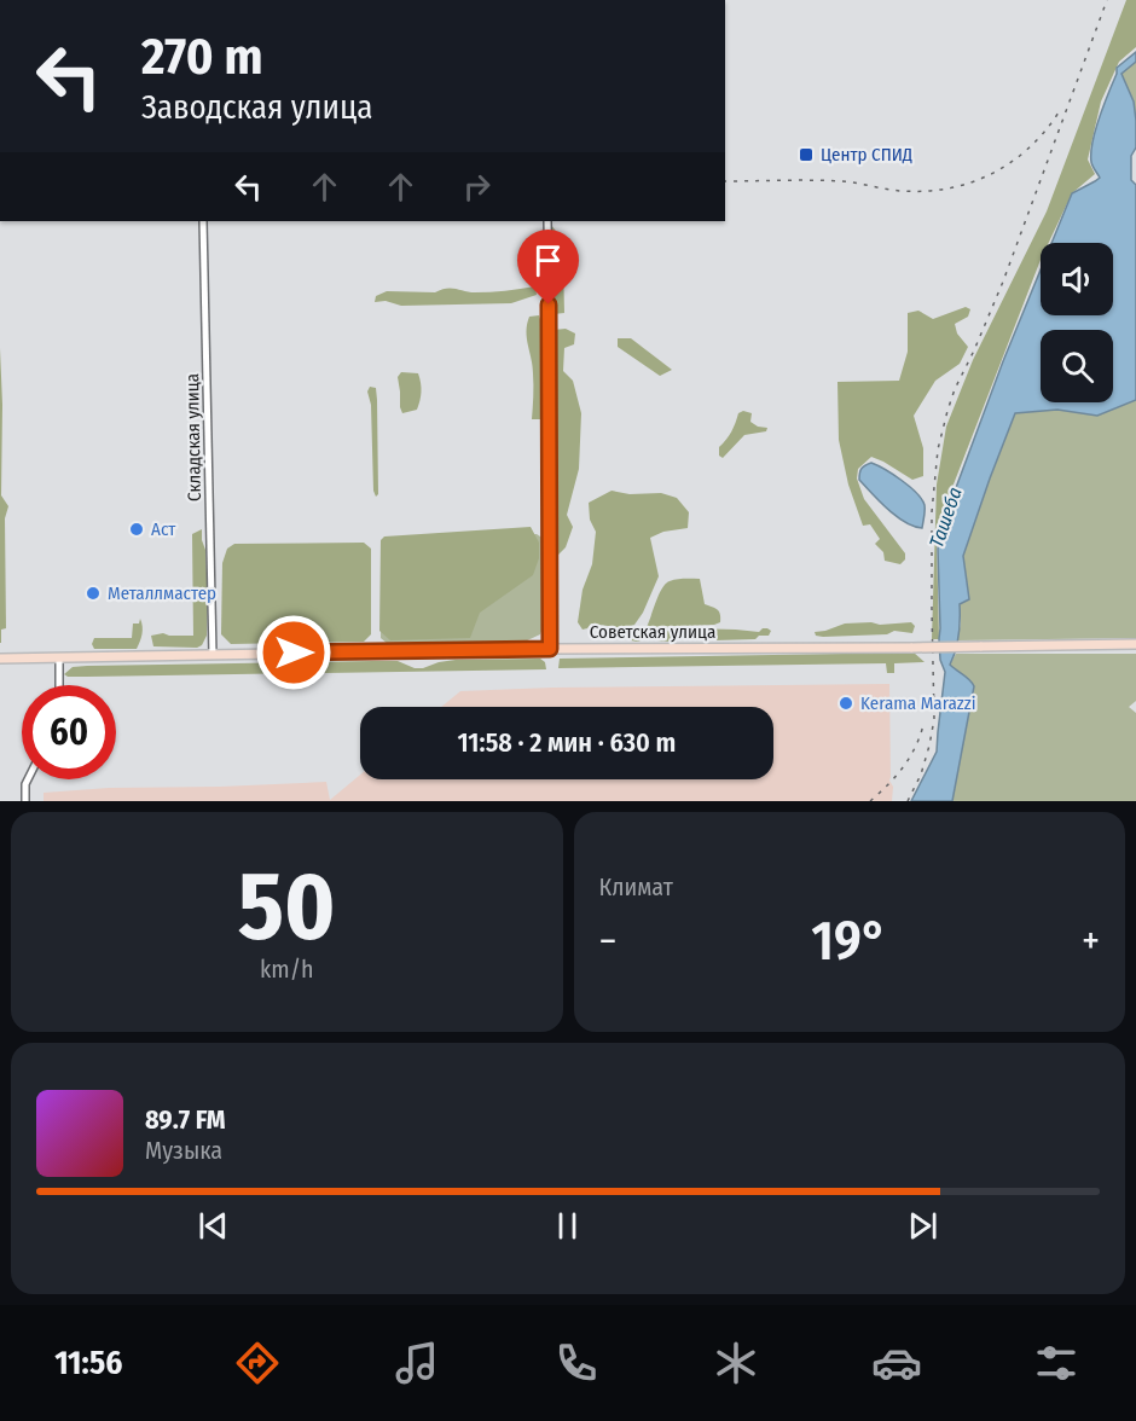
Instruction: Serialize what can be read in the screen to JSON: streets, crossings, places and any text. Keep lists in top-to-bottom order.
{
  "streets": {
    "main road": ["Советская улица"],
    "street": ["Складская улица"]
  },
  "crossings": [
    ["Складская улица", "Советская улица"]
  ],
  "water": ["Ташеба"],
  "places": {
    "transit": ["Центр СПИД"],
    "other": ["Аст", "Металлмастер", "Kerama Marazzi"]
  },
  "page": {
    "turn": ["270 m", "Заводская улица"],
    "limit": "60",
    "trip": "11:58 · 2 мин · 630 m",
    "tile": [
      ["50", "km/h"],
      "Климат"
    ],
    "heat": ["−", "19°", "+"],
    "song": ["89.7 FM", "Музыка"],
    "tabs": "11:56"
  }
}
